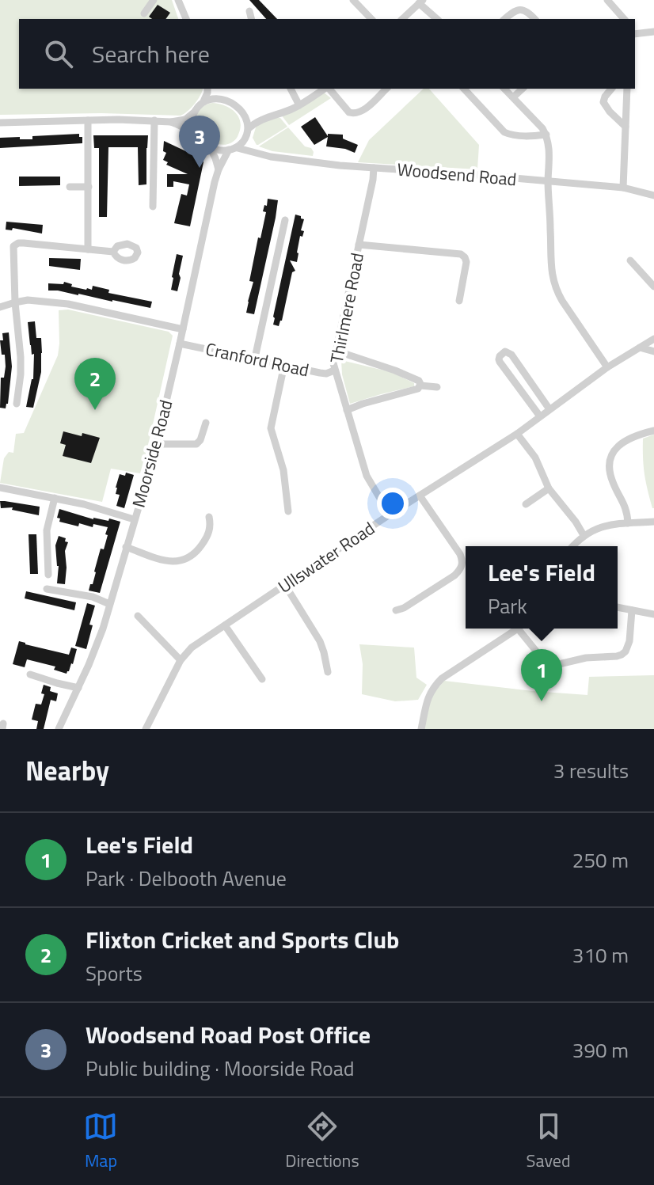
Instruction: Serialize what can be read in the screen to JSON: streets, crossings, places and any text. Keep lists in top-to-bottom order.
{
  "streets": {
    "street": [
      "Woodsend Road",
      "Thirlmere Road",
      "Cranford Road",
      "Moorside Road",
      "Ullswater Road"
    ]
  },
  "crossings": [
    ["Woodsend Road", "Thirlmere Road"],
    ["Woodsend Road", "Moorside Road"],
    ["Thirlmere Road", "Cranford Road"],
    ["Thirlmere Road", "Ullswater Road"],
    ["Cranford Road", "Moorside Road"]
  ],
  "page": {
    "search": "Search here",
    "pins": ["3", "2", "1"],
    "popup": ["Lee's Field", "Park"],
    "heading": ["Nearby", "3 results"],
    "list": [
      {
        "mark": "1",
        "name": "Lee's Field",
        "note": "Park · Delbooth Avenue",
        "value": "250 m"
      },
      {
        "mark": "2",
        "name": "Flixton Cricket and Sports Club",
        "note": "Sports",
        "value": "310 m"
      },
      {
        "mark": "3",
        "name": "Woodsend Road Post Office",
        "note": "Public building · Moorside Road",
        "value": "390 m"
      }
    ],
    "nav": ["Map", "Directions", "Saved"]
  }
}
